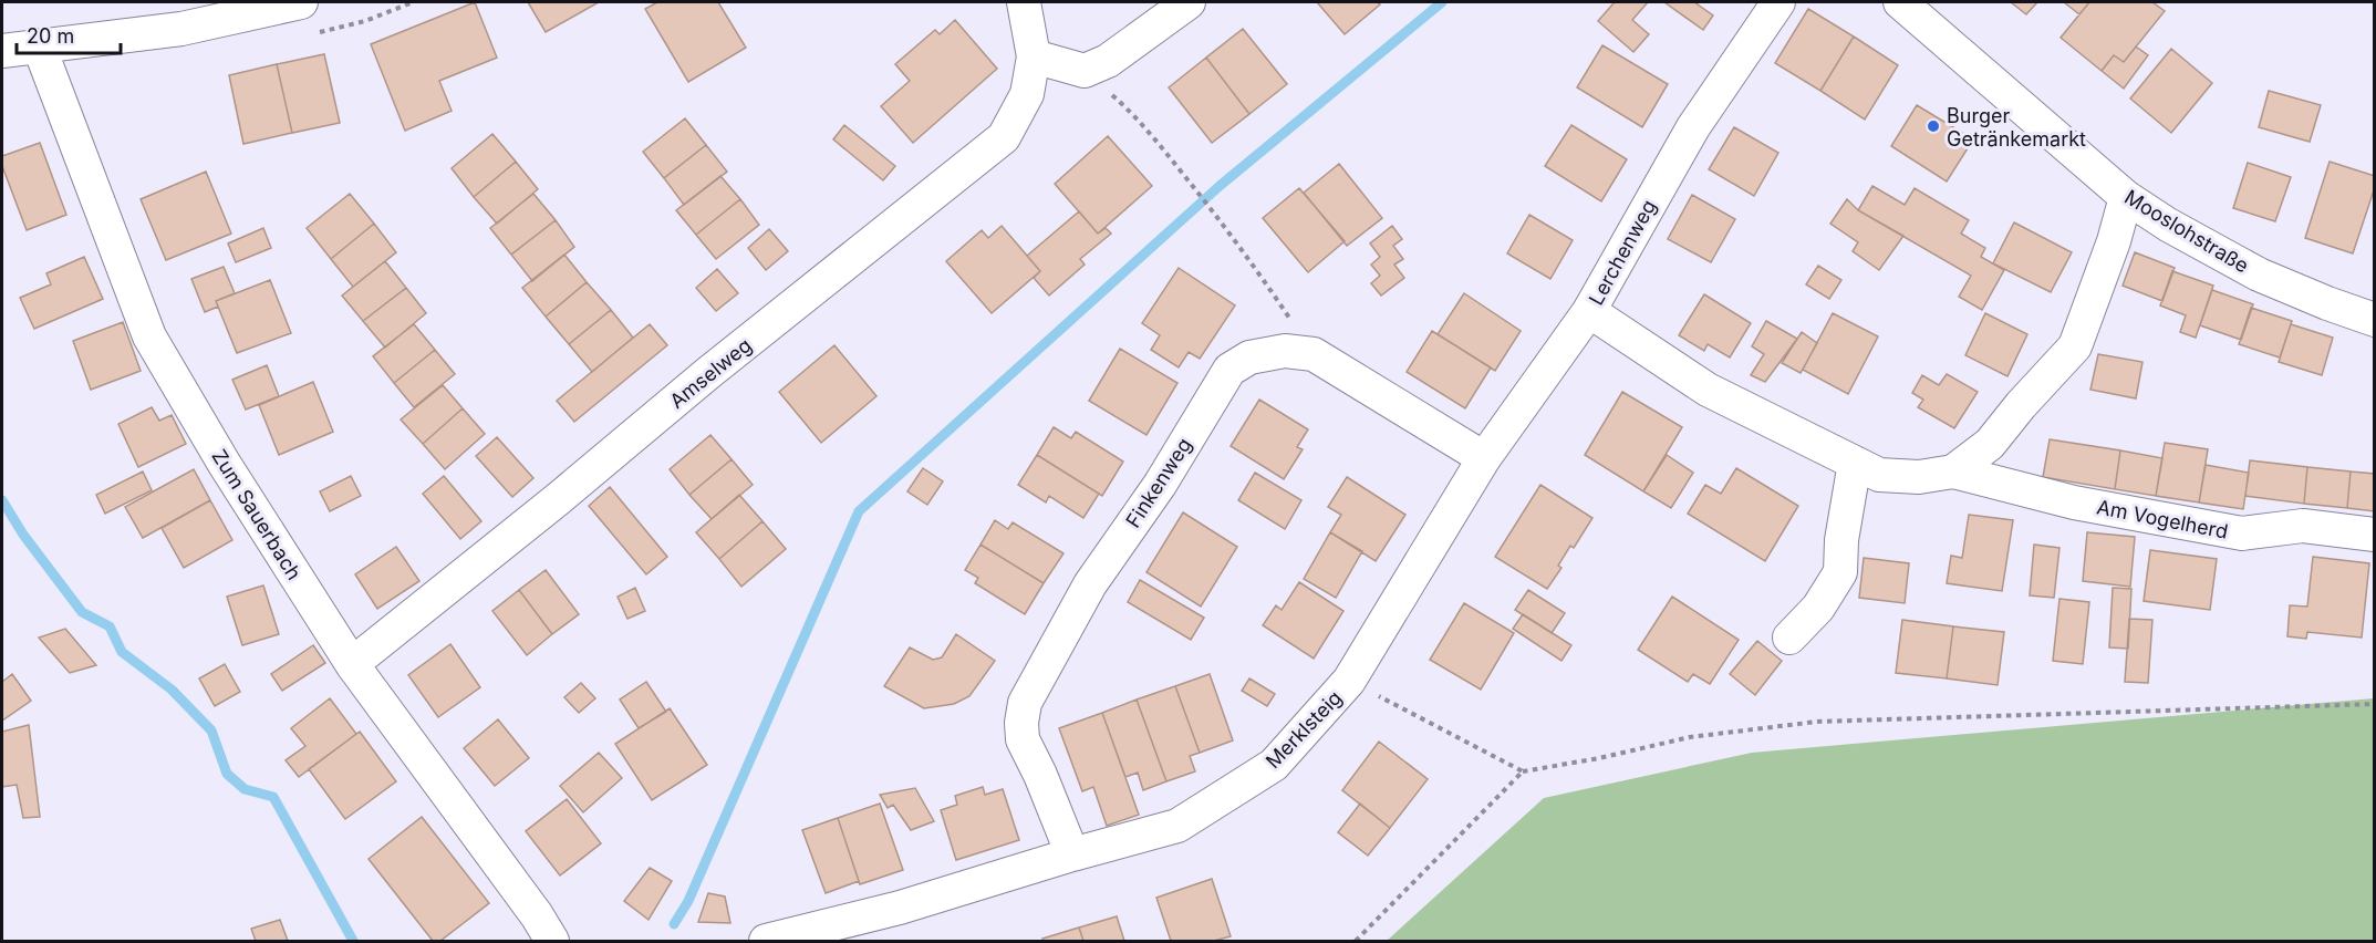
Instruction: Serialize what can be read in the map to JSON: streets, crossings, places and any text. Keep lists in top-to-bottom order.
{
  "streets": {
    "street": [
      "Mooslohstraße",
      "Lerchenweg",
      "Amselweg",
      "Finkenweg",
      "Zum Sauerbach",
      "Am Vogelherd",
      "Merklsteig"
    ]
  },
  "crossings": [
    ["Mooslohstraße", "Lerchenweg"],
    ["Lerchenweg", "Am Vogelherd"],
    ["Lerchenweg", "Merklsteig"],
    ["Amselweg", "Zum Sauerbach"],
    ["Finkenweg", "Merklsteig"]
  ],
  "places": ["Burger Getränkemarkt"],
  "scale_bar": "20 m"
}
